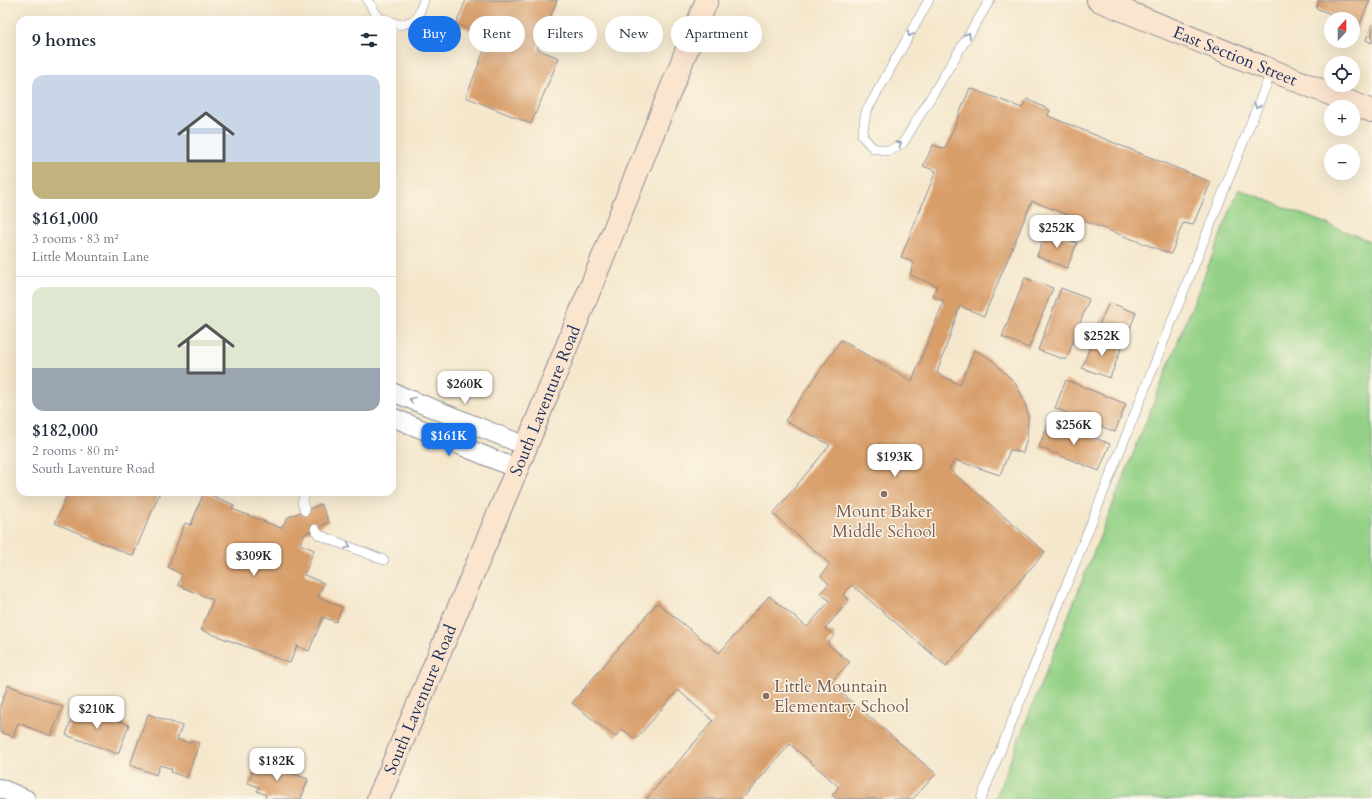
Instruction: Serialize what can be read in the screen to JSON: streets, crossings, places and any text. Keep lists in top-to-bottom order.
{
  "streets": {
    "street": ["East Section Street", "South Laventure Road"]
  },
  "places": ["Mount Baker Middle School", "Little Mountain Elementary School"],
  "north": "top",
  "page": {
    "map_buttons": ["+", "−"],
    "chip": [
      "Buy",
      "Rent",
      "Filters",
      "New",
      "Apartment"
    ],
    "heading": "9 homes",
    "list": [
      {
        "name": "$161,000",
        "note": "3 rooms · 83 m² · Little Mountain Lane"
      },
      {
        "name": "$182,000",
        "note": "2 rooms · 80 m² · South Laventure Road"
      }
    ],
    "price": [
      "$252K",
      "$252K",
      "$260K",
      "$256K",
      "$161K",
      "$193K",
      "$309K",
      "$210K",
      "$182K"
    ]
  }
}
